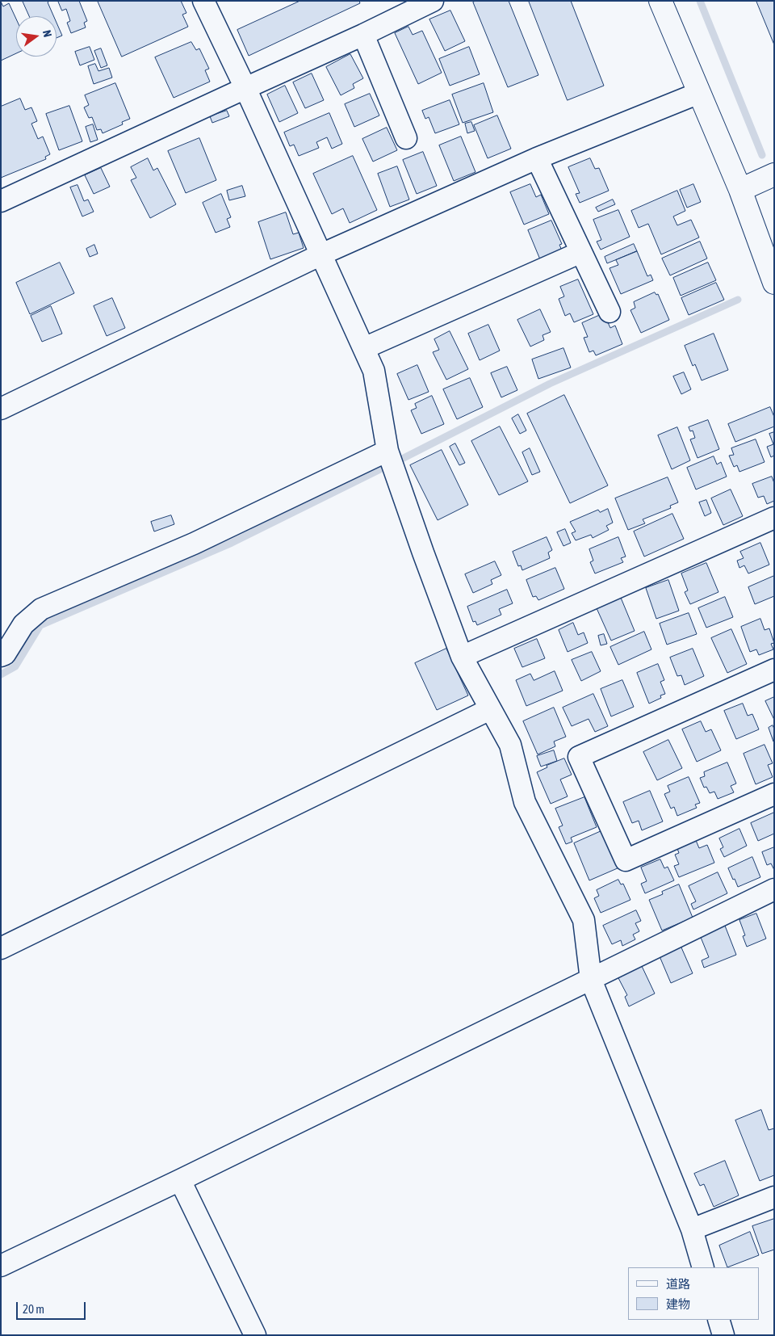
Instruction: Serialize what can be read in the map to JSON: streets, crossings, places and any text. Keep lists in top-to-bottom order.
{
  "legend": ["道路", "建物"],
  "scale_bar": "20 m",
  "north": "right"
}
